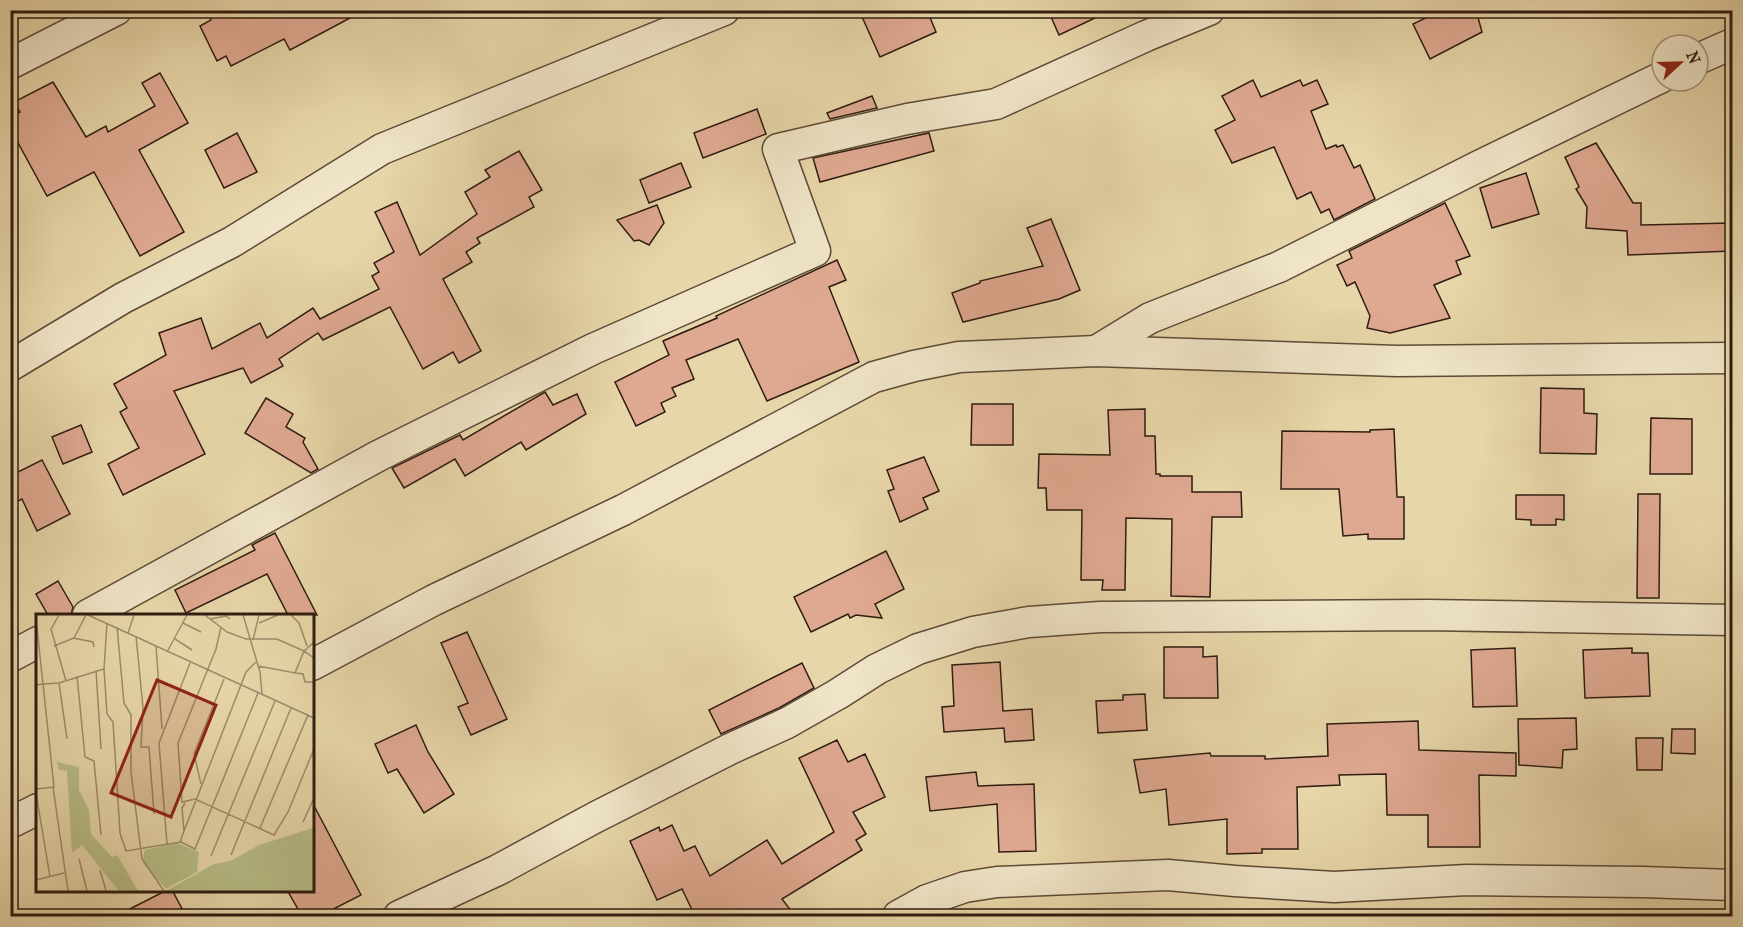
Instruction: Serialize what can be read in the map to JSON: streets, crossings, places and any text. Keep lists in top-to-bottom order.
{
  "north": "right"
}
